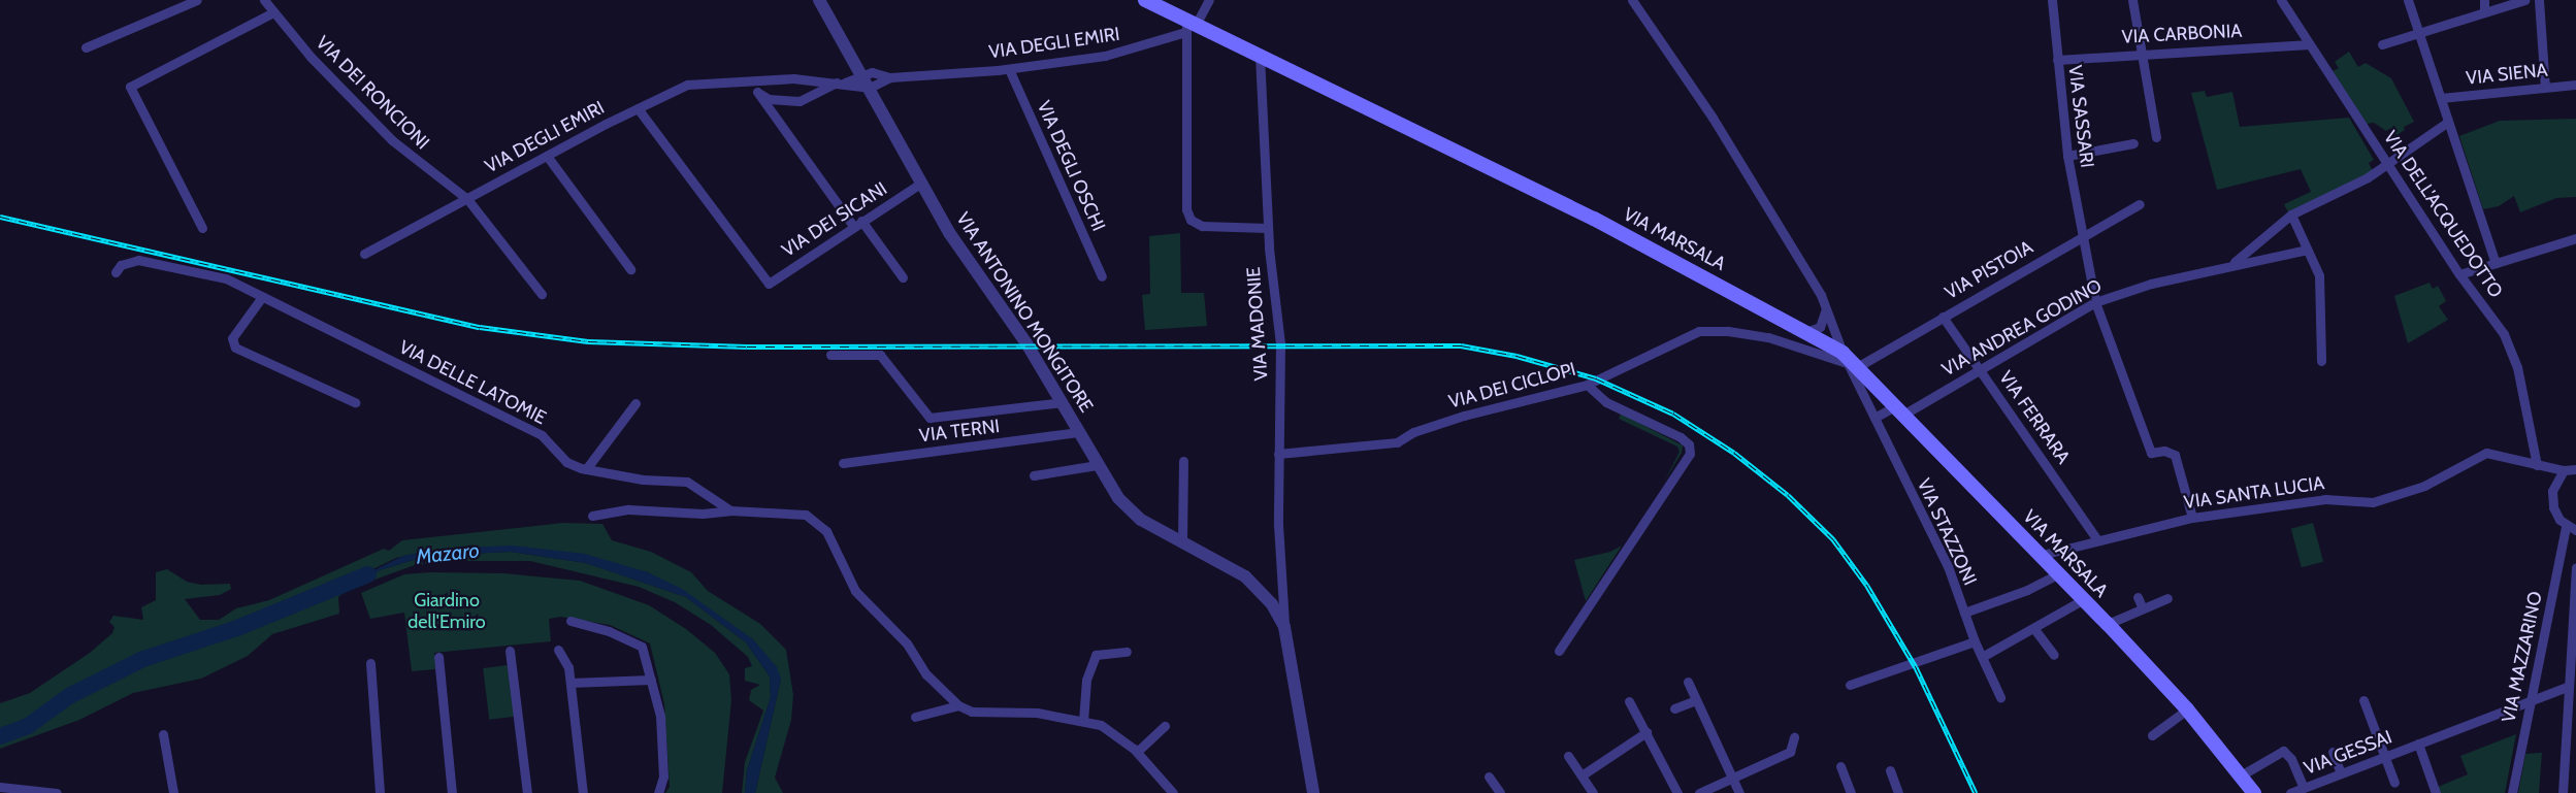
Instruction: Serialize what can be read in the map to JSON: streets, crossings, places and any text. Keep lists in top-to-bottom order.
{
  "streets": {
    "main road": ["VIA MARSALA"],
    "street": [
      "VIA CARBONIA",
      "VIA DEGLI EMIRI",
      "VIA SIENA",
      "VIA DEI RONCIONI",
      "VIA SASSARI",
      "VIA DEGLI OSCHI",
      "VIA DELL'ACQUEDOTTO",
      "VIA DEI SICANI",
      "VIA PISTOIA",
      "VIA ANTONINO MONGITORE",
      "VIA MADONIE",
      "VIA ANDREA GODINO",
      "VIA DELLE LATOMIE",
      "VIA DEI CICLOPI",
      "VIA FERRARA",
      "VIA TERNI",
      "VIA SANTA LUCIA",
      "VIA STAZZONI",
      "VIA MAZZARINO",
      "VIA GESSAI"
    ]
  },
  "crossings": [
    ["VIA CARBONIA", "VIA SASSARI"],
    ["VIA CARBONIA", "VIA DELL'ACQUEDOTTO"],
    ["VIA DEGLI EMIRI", "VIA DEI RONCIONI"],
    ["VIA DEGLI EMIRI", "VIA DEGLI OSCHI"],
    ["VIA DEGLI EMIRI", "VIA DEI SICANI"],
    ["VIA DEGLI EMIRI", "VIA MARSALA"],
    ["VIA DEGLI EMIRI", "VIA ANTONINO MONGITORE"],
    ["VIA SASSARI", "VIA PISTOIA"],
    ["VIA SASSARI", "VIA ANDREA GODINO"],
    ["VIA SASSARI", "VIA SANTA LUCIA"],
    ["VIA DELL'ACQUEDOTTO", "VIA SANTA LUCIA"],
    ["VIA DEI SICANI", "VIA ANTONINO MONGITORE"],
    ["VIA MARSALA", "VIA PISTOIA"],
    ["VIA MARSALA", "VIA MADONIE"],
    ["VIA MARSALA", "VIA ANDREA GODINO"],
    ["VIA MARSALA", "VIA DEI CICLOPI"],
    ["VIA MARSALA", "VIA SANTA LUCIA"],
    ["VIA MARSALA", "VIA STAZZONI"],
    ["VIA PISTOIA", "VIA DEI CICLOPI"],
    ["VIA PISTOIA", "VIA FERRARA"],
    ["VIA PISTOIA", "VIA STAZZONI"],
    ["VIA ANTONINO MONGITORE", "VIA MADONIE"],
    ["VIA ANTONINO MONGITORE", "VIA TERNI"],
    ["VIA MADONIE", "VIA DEI CICLOPI"],
    ["VIA ANDREA GODINO", "VIA FERRARA"],
    ["VIA DEI CICLOPI", "VIA STAZZONI"],
    ["VIA FERRARA", "VIA SANTA LUCIA"],
    ["VIA MAZZARINO", "VIA GESSAI"]
  ],
  "water": ["Mazaro"],
  "parks": ["Giardino dell'Emiro"]
}
